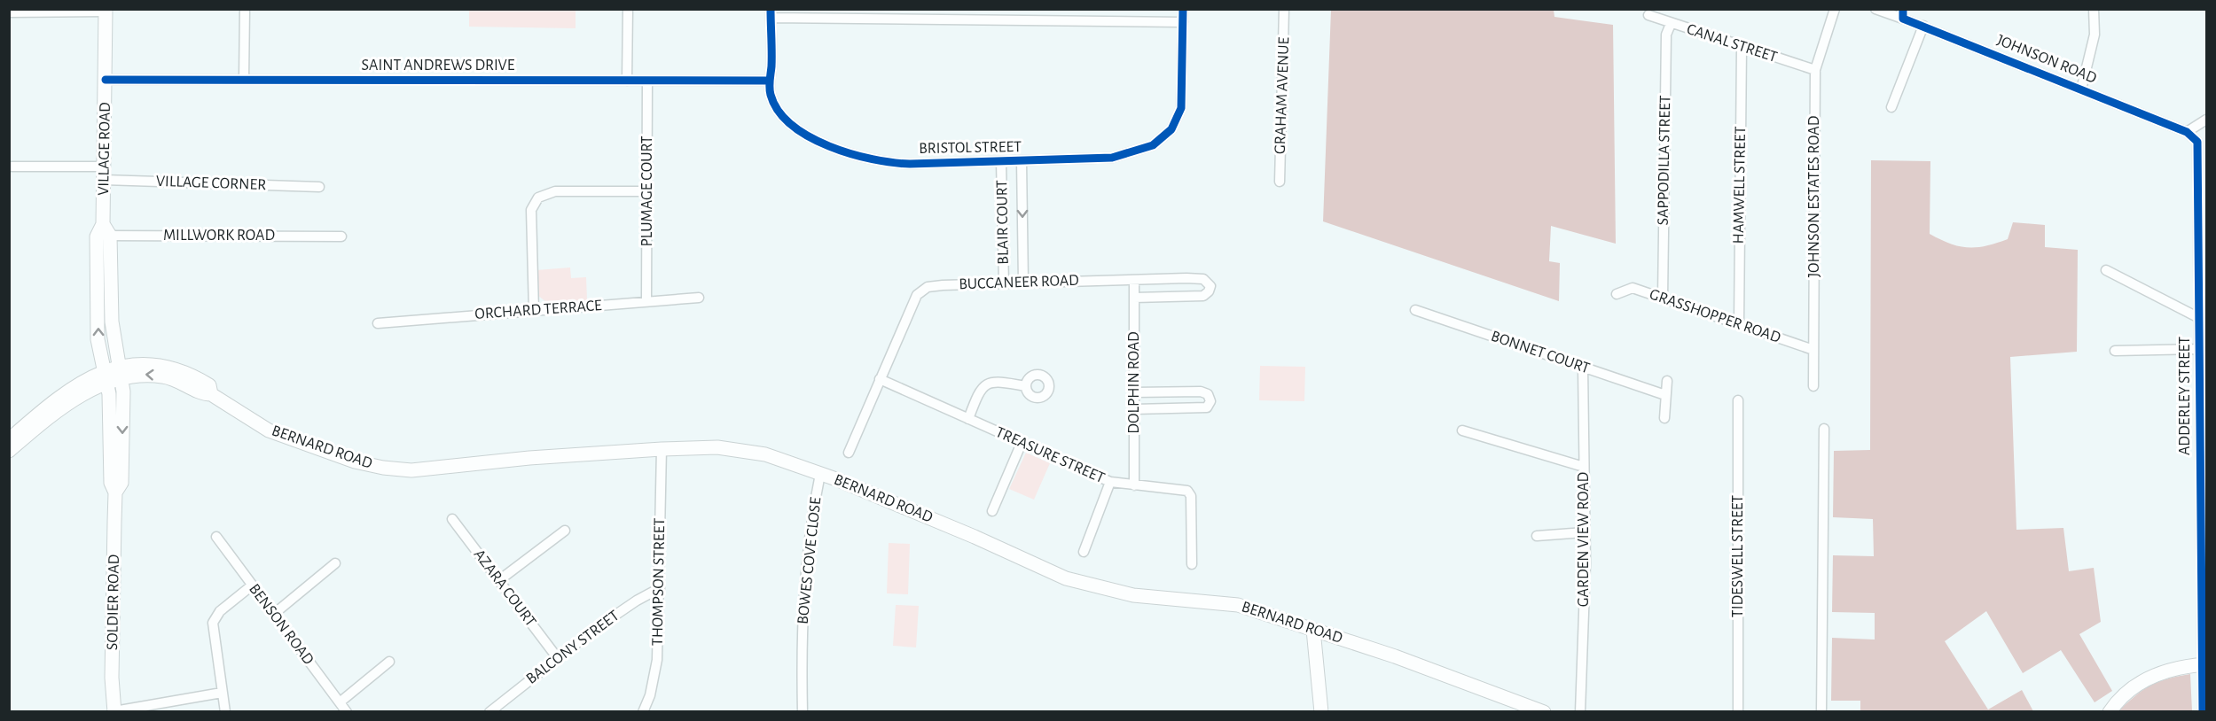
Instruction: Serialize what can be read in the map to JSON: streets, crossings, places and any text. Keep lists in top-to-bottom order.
{
  "streets": {
    "main road": ["VILLAGE ROAD", "BERNARD ROAD", "SOLDIER ROAD"],
    "street": [
      "CANAL STREET",
      "JOHNSON ROAD",
      "SAINT ANDREWS DRIVE",
      "GRAHAM AVENUE",
      "BRISTOL STREET",
      "SAPPODILLA STREET",
      "VILLAGE CORNER",
      "HAMWELL STREET",
      "PLUMAGE COURT",
      "JOHNSON ESTATES ROAD",
      "BLAIR COURT",
      "MILLWORK ROAD",
      "BUCCANEER ROAD",
      "ORCHARD TERRACE",
      "GRASSHOPPER ROAD",
      "BONNET COURT",
      "DOLPHIN ROAD",
      "ADDERLEY STREET",
      "TREASURE STREET",
      "GARDEN VIEW ROAD",
      "TIDESWELL STREET",
      "BOWES COVE CLOSE",
      "THOMPSON STREET",
      "AZARA COURT",
      "BENSON ROAD",
      "BALCONY STREET"
    ]
  },
  "crossings": [
    ["CANAL STREET", "SAPPODILLA STREET"],
    ["CANAL STREET", "HAMWELL STREET"],
    ["CANAL STREET", "JOHNSON ESTATES ROAD"],
    ["JOHNSON ROAD", "ADDERLEY STREET"],
    ["SAINT ANDREWS DRIVE", "BRISTOL STREET"],
    ["SAINT ANDREWS DRIVE", "VILLAGE ROAD"],
    ["SAINT ANDREWS DRIVE", "PLUMAGE COURT"],
    ["BRISTOL STREET", "BLAIR COURT"],
    ["VILLAGE ROAD", "VILLAGE CORNER"],
    ["VILLAGE ROAD", "MILLWORK ROAD"],
    ["VILLAGE ROAD", "BERNARD ROAD"],
    ["VILLAGE ROAD", "SOLDIER ROAD"],
    ["SAPPODILLA STREET", "GRASSHOPPER ROAD"],
    ["HAMWELL STREET", "GRASSHOPPER ROAD"],
    ["PLUMAGE COURT", "ORCHARD TERRACE"],
    ["JOHNSON ESTATES ROAD", "GRASSHOPPER ROAD"],
    ["BLAIR COURT", "BUCCANEER ROAD"],
    ["BUCCANEER ROAD", "DOLPHIN ROAD"],
    ["BUCCANEER ROAD", "TREASURE STREET"],
    ["BONNET COURT", "GARDEN VIEW ROAD"],
    ["DOLPHIN ROAD", "TREASURE STREET"],
    ["BERNARD ROAD", "BOWES COVE CLOSE"],
    ["BERNARD ROAD", "THOMPSON STREET"],
    ["BERNARD ROAD", "SOLDIER ROAD"],
    ["THOMPSON STREET", "BALCONY STREET"],
    ["AZARA COURT", "BALCONY STREET"]
  ]
}
